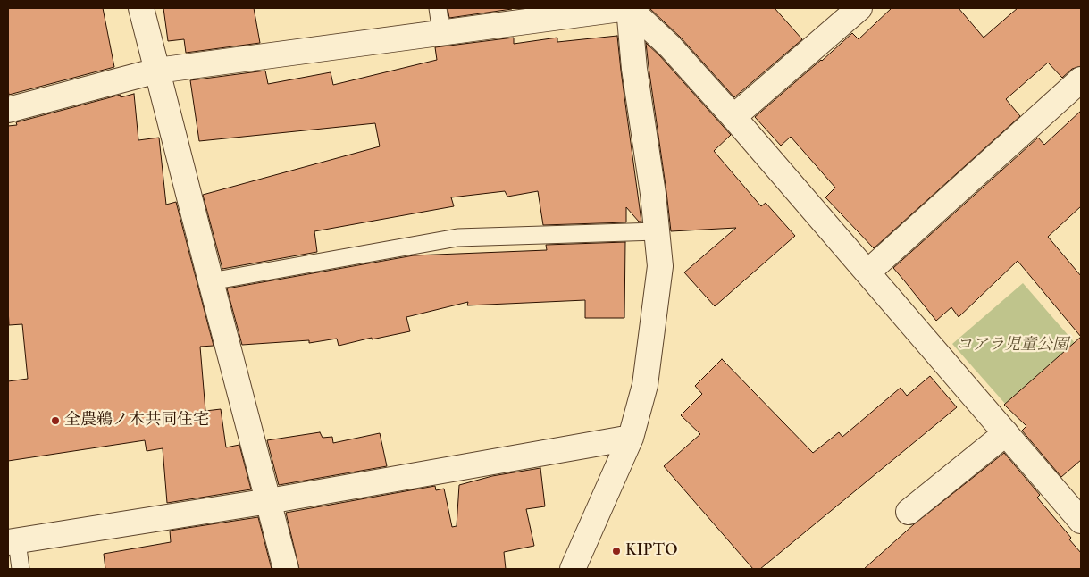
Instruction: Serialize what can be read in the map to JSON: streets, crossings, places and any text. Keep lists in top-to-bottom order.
{
  "parks": ["コアラ児童公園"],
  "places": ["全農鵜ノ木共同住宅", "KIPTO"]
}
